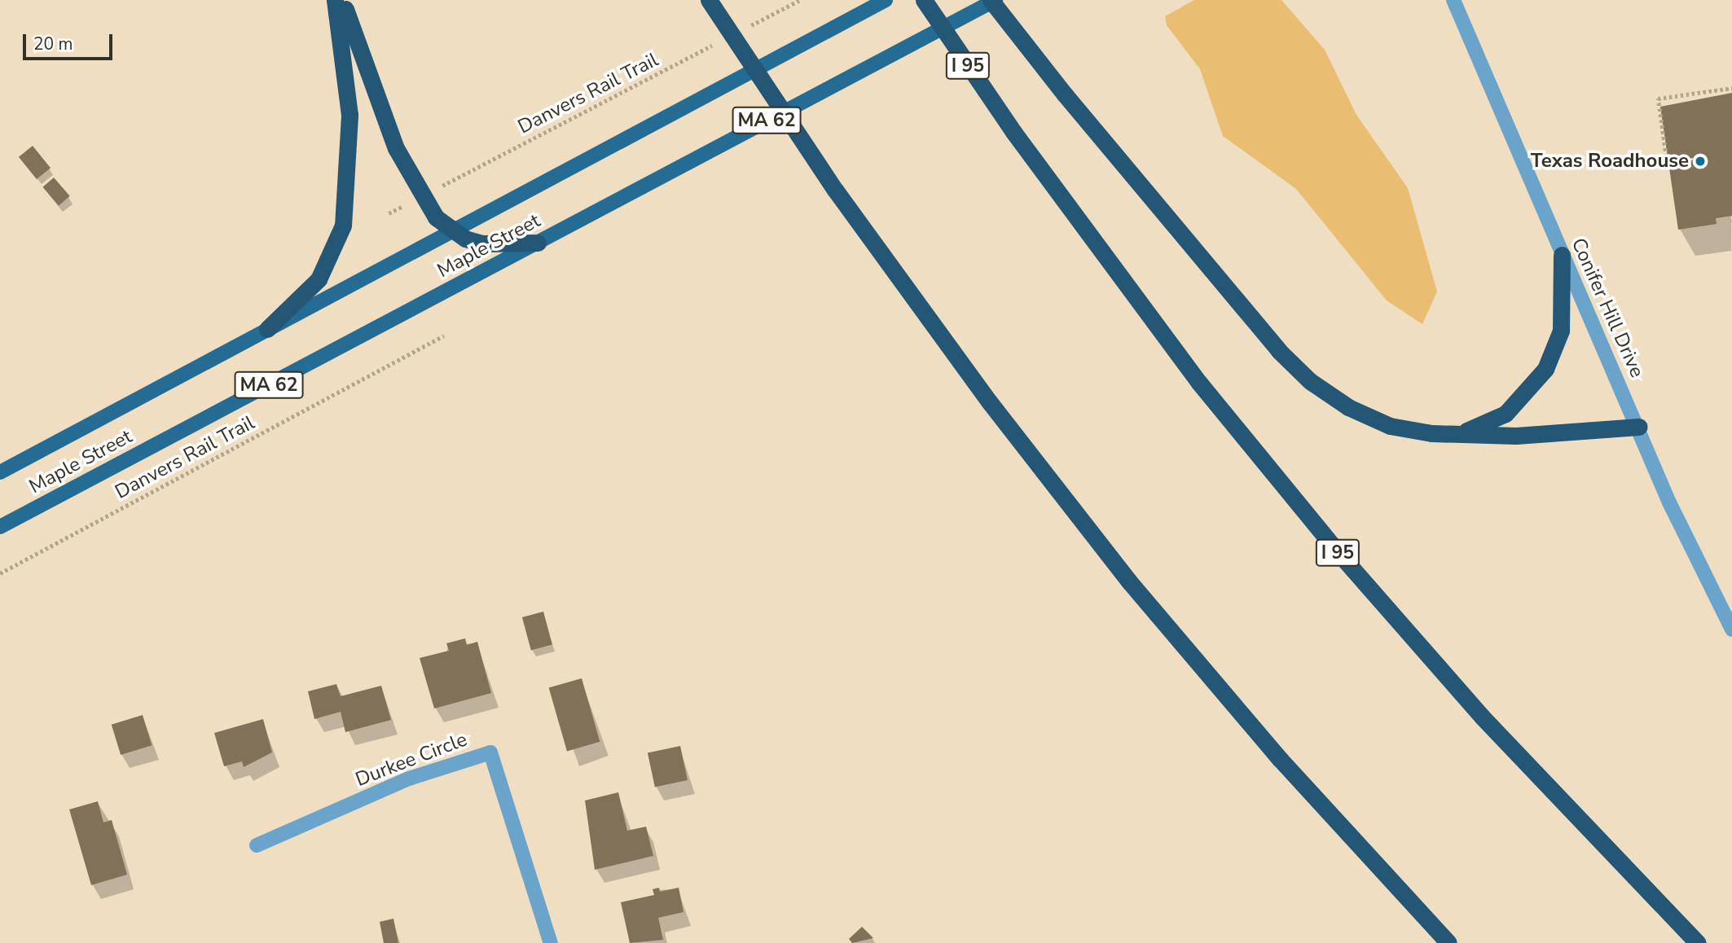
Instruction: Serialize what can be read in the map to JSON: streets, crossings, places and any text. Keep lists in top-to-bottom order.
{
  "streets": {
    "highway": ["I 95"],
    "main road": ["MA 62", "Maple Street"],
    "street": ["Conifer Hill Drive", "Durkee Circle"],
    "path": ["Danvers Rail Trail"]
  },
  "places": ["Texas Roadhouse"],
  "scale_bar": "20 m"
}
